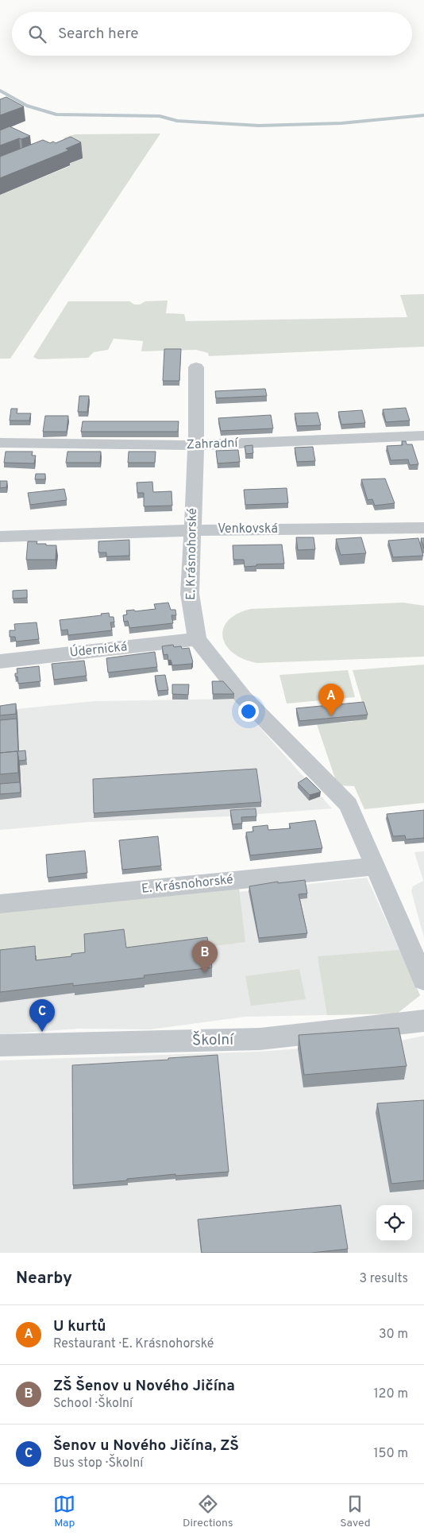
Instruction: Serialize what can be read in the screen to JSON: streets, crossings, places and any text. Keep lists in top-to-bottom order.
{
  "streets": {
    "street": [
      "Zahradní",
      "Venkovská",
      "E. Krásnohorské",
      "Údernická",
      "Školní"
    ]
  },
  "crossings": [
    ["Zahradní", "E. Krásnohorské"],
    ["Venkovská", "E. Krásnohorské"],
    ["E. Krásnohorské", "Údernická"]
  ],
  "page": {
    "search": "Search here",
    "pins": ["A", "B", "C"],
    "heading": ["Nearby", "3 results"],
    "list": [
      {
        "mark": "A",
        "name": "U kurtů",
        "note": "Restaurant · E. Krásnohorské",
        "value": "30 m"
      },
      {
        "mark": "B",
        "name": "ZŠ Šenov u Nového Jičína",
        "note": "School · Školní",
        "value": "120 m"
      },
      {
        "mark": "C",
        "name": "Šenov u Nového Jičína, ZŠ",
        "note": "Bus stop · Školní",
        "value": "150 m"
      }
    ],
    "nav": ["Map", "Directions", "Saved"]
  }
}
